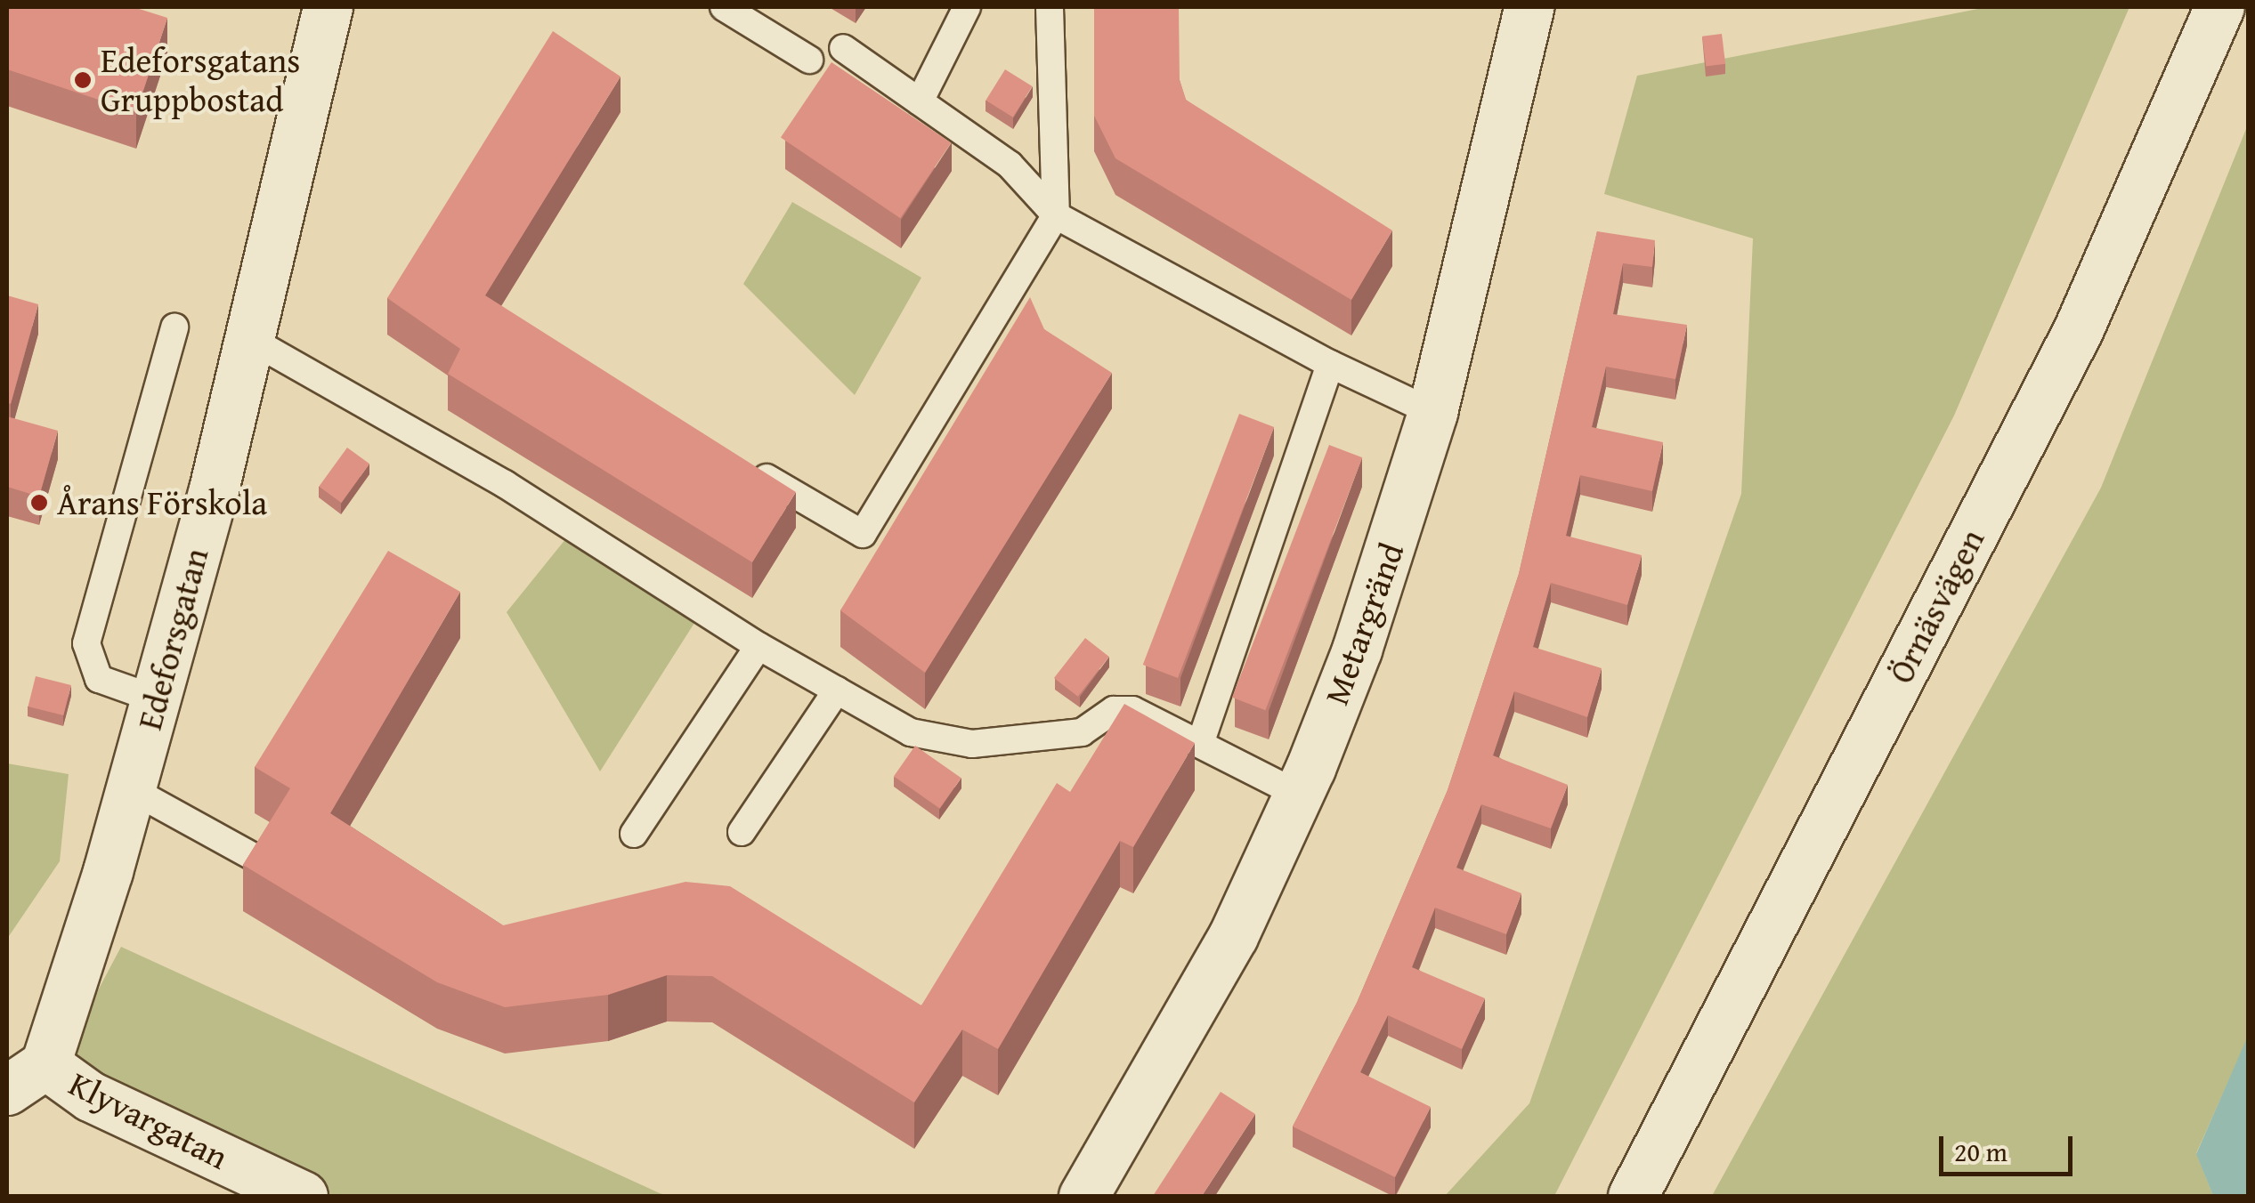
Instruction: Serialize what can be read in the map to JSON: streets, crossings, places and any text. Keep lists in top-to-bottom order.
{
  "streets": {
    "street": [
      "Örnäsvägen",
      "Metargränd",
      "Edeforsgatan",
      "Klyvargatan"
    ]
  },
  "crossings": [
    ["Edeforsgatan", "Klyvargatan"]
  ],
  "places": ["Edeforsgatans Gruppbostad", "Årans Förskola"],
  "scale_bar": "20 m"
}
